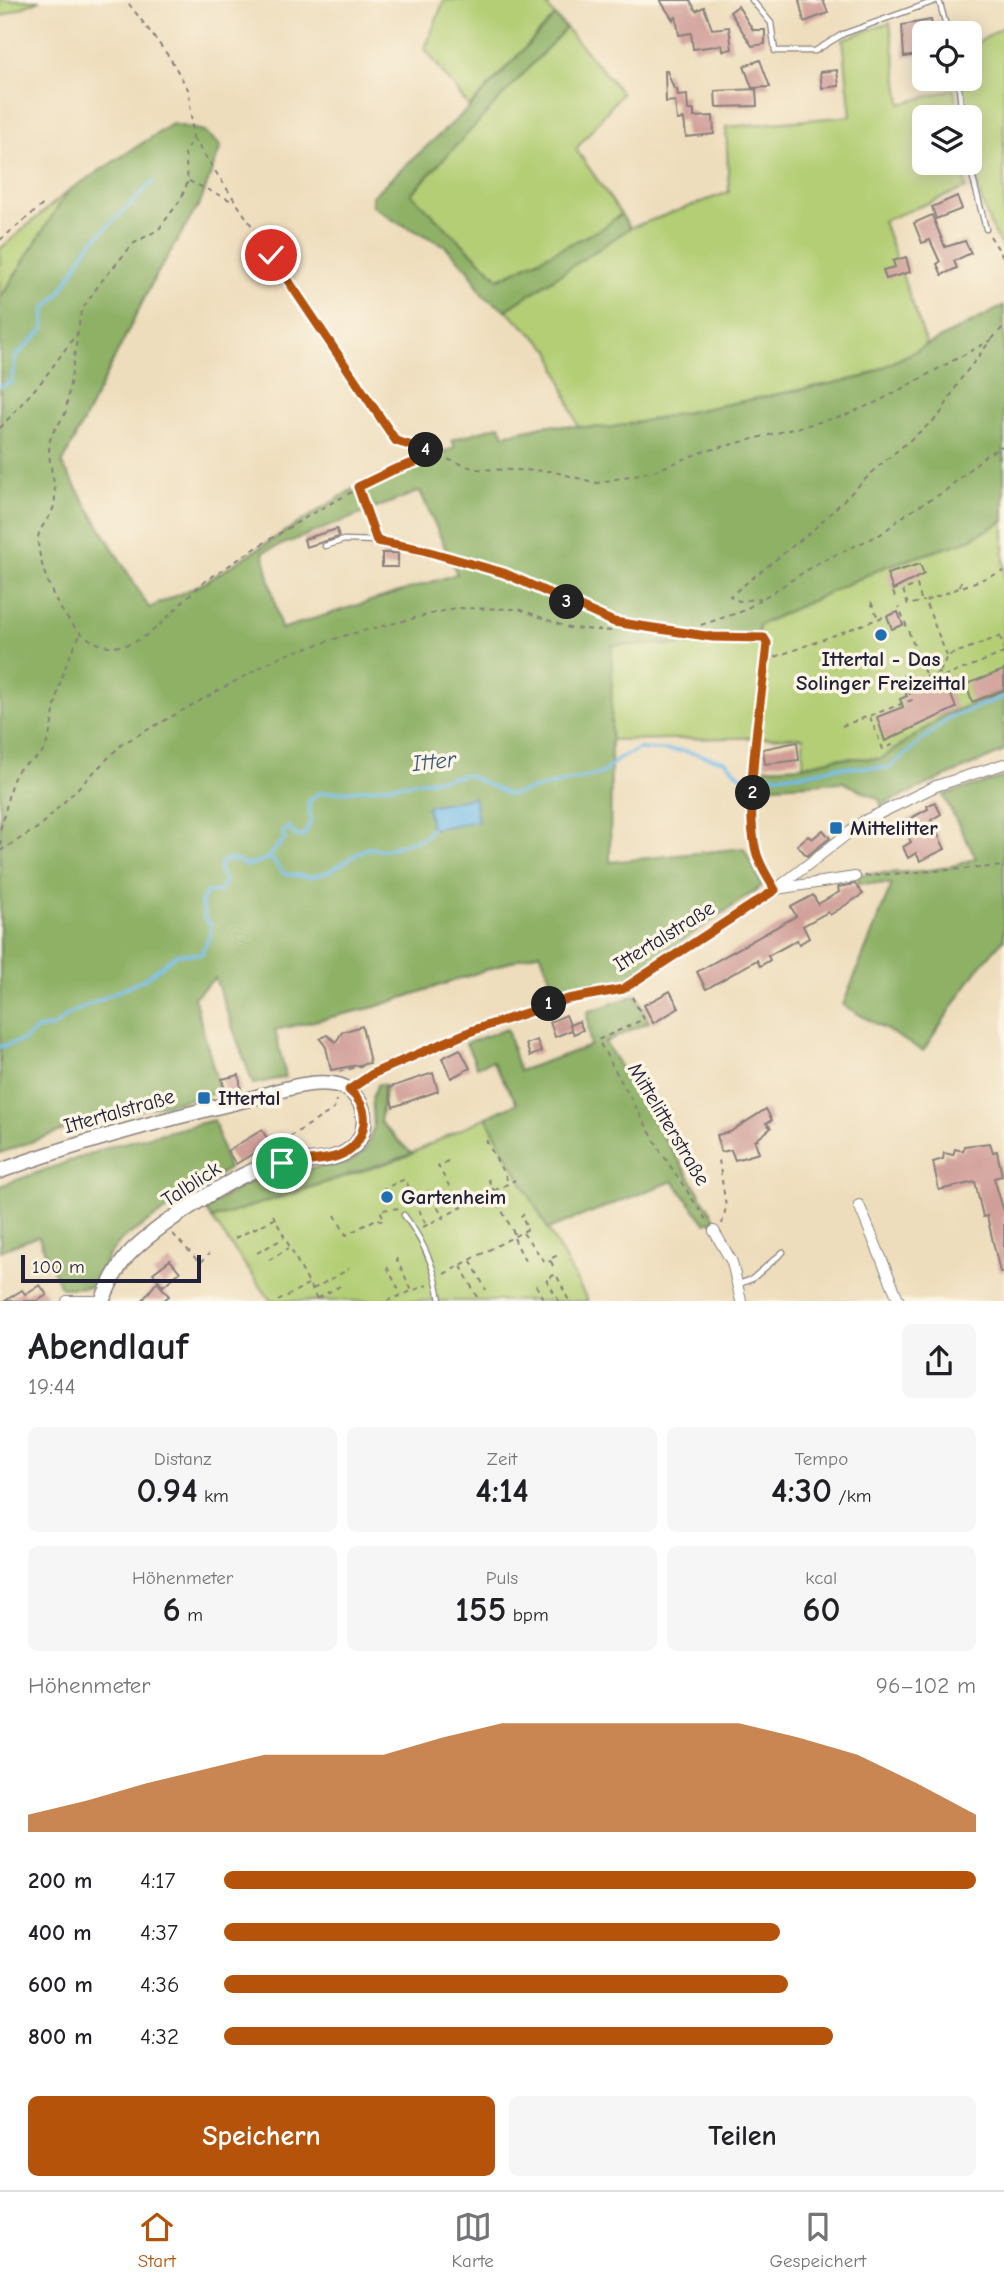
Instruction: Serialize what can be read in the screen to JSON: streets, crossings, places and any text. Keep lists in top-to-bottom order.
{
  "streets": {
    "main road": ["Ittertalstraße", "Talblick"],
    "path": ["Mittelitterstraße"]
  },
  "crossings": [
    ["Ittertalstraße", "Talblick"]
  ],
  "water": ["Itter"],
  "places": {
    "other": ["Ittertal - Das Solinger Freizeittal", "Gartenheim"],
    "transit": ["Mittelitter", "Ittertal"]
  },
  "scale_bar": "100 m",
  "page": {
    "pins": [
      "4",
      "3",
      "2",
      "1"
    ],
    "scale": "100 m",
    "heading": ["Abendlauf", "19:44"],
    "stats": [
      ["Distanz", "0.94 km"],
      ["Zeit", "4:14"],
      ["Tempo", "4:30 /km"],
      ["Höhenmeter", "6 m"],
      ["Puls", "155 bpm"],
      ["kcal", "60"]
    ],
    "chart": ["Höhenmeter", "96–102 m"],
    "list": [
      {
        "name": "200 m",
        "note": "4:17"
      },
      {
        "name": "400 m",
        "note": "4:37"
      },
      {
        "name": "600 m",
        "note": "4:36"
      },
      {
        "name": "800 m",
        "note": "4:32"
      }
    ],
    "buttons": ["Speichern", "Teilen"],
    "tabs": ["Start", "Karte", "Gespeichert"]
  }
}
